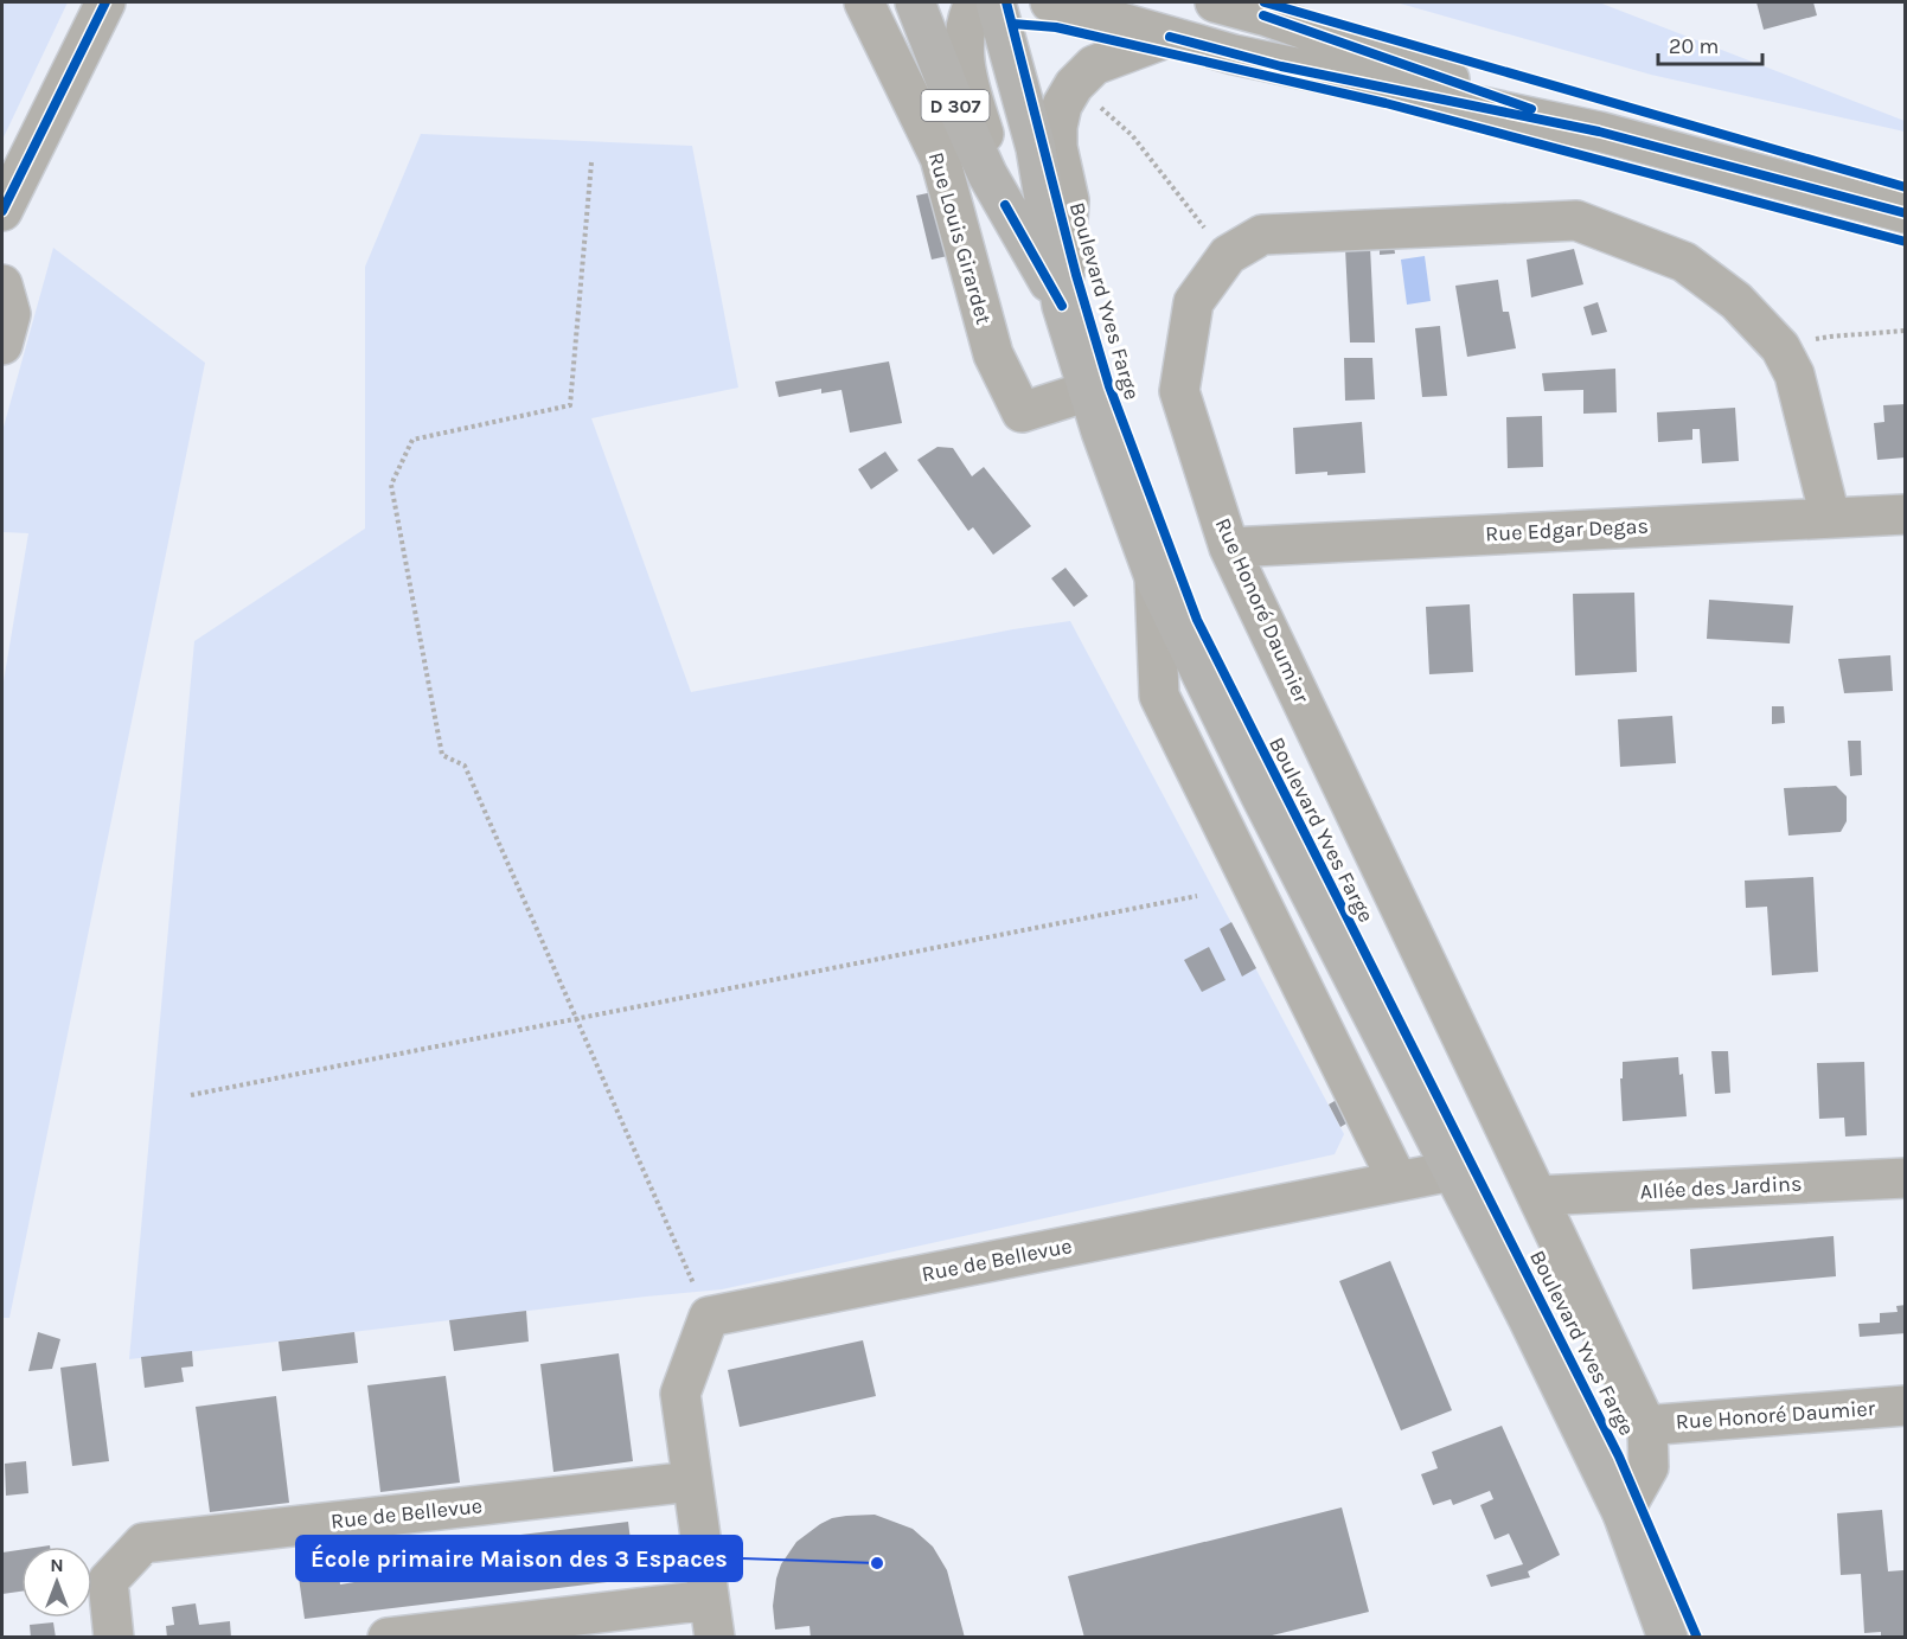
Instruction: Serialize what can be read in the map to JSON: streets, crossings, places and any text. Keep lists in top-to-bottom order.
{
  "streets": {
    "main road": ["D 307", "Boulevard Yves Farge"],
    "street": [
      "Rue Louis Girardet",
      "Rue Edgar Degas",
      "Rue Honoré Daumier",
      "Allée des Jardins",
      "Rue de Bellevue"
    ]
  },
  "crossings": [
    ["Rue Louis Girardet", "Boulevard Yves Farge"],
    ["Boulevard Yves Farge", "Rue Honoré Daumier"],
    ["Boulevard Yves Farge", "Rue de Bellevue"],
    ["Rue Edgar Degas", "Rue Honoré Daumier"],
    ["Rue Honoré Daumier", "Allée des Jardins"]
  ],
  "places": ["École primaire Maison des 3 Espaces"],
  "scale_bar": "20 m",
  "north": "top"
}
